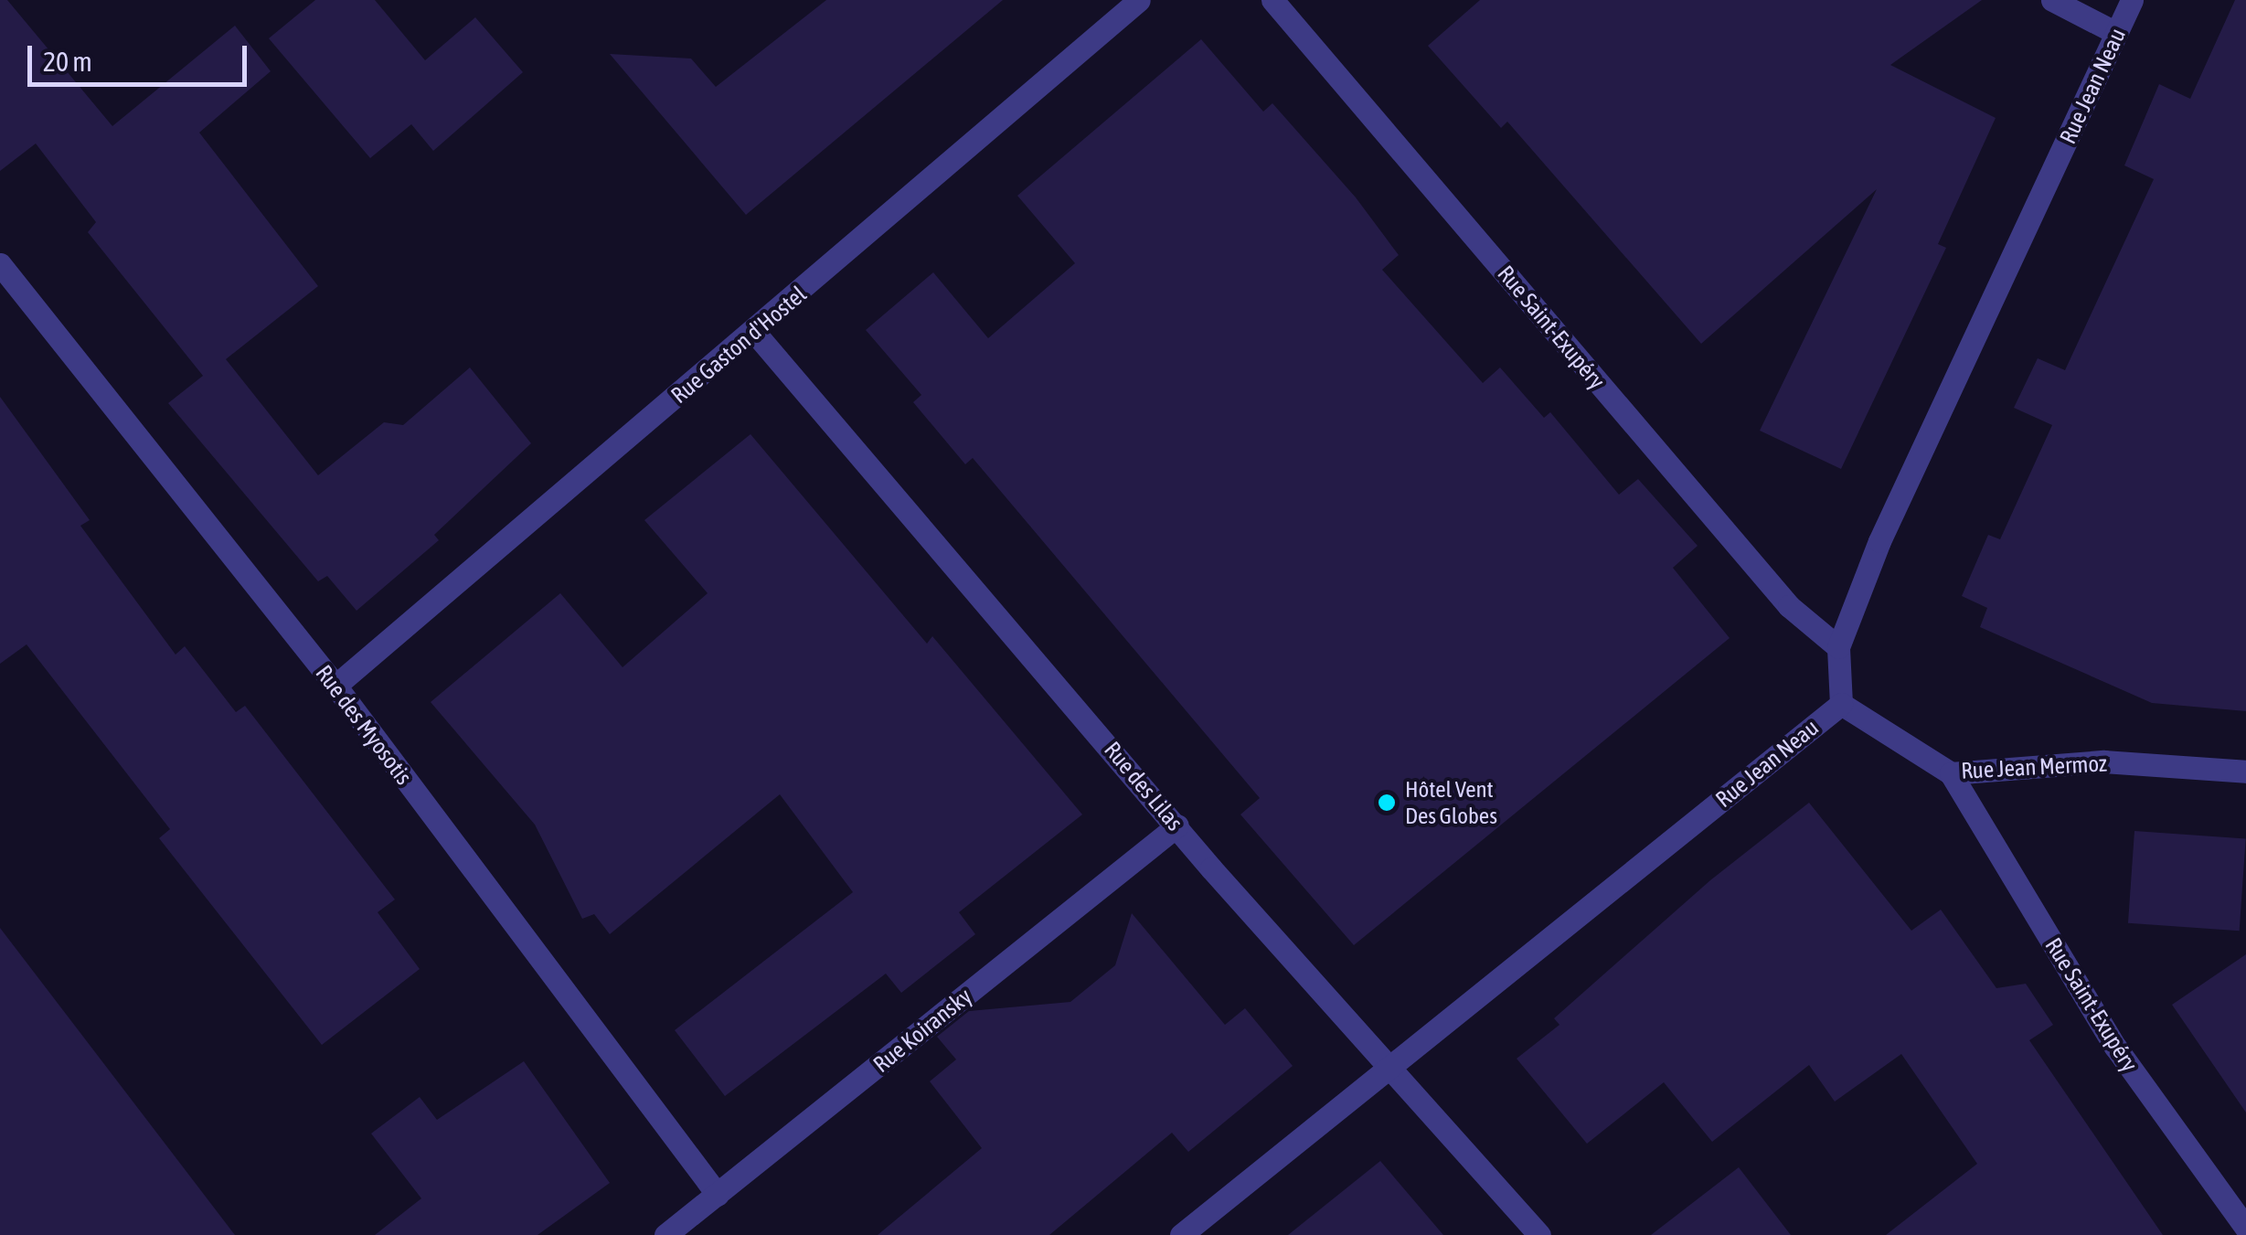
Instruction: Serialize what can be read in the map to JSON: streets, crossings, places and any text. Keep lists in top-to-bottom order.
{
  "streets": {
    "street": [
      "Rue Jean Neau",
      "Rue Saint-Exupéry",
      "Rue Gaston d'Hostel",
      "Rue des Myosotis",
      "Rue Jean Mermoz",
      "Rue des Lilas",
      "Rue Koiransky"
    ]
  },
  "crossings": [
    ["Rue Jean Neau", "Rue Saint-Exupéry"],
    ["Rue Jean Neau", "Rue Jean Mermoz"],
    ["Rue Jean Neau", "Rue des Lilas"],
    ["Rue Saint-Exupéry", "Rue Jean Mermoz"],
    ["Rue Gaston d'Hostel", "Rue des Myosotis"],
    ["Rue Gaston d'Hostel", "Rue des Lilas"],
    ["Rue des Myosotis", "Rue Koiransky"],
    ["Rue des Lilas", "Rue Koiransky"]
  ],
  "places": ["Hôtel Vent Des Globes"],
  "scale_bar": "20 m"
}
